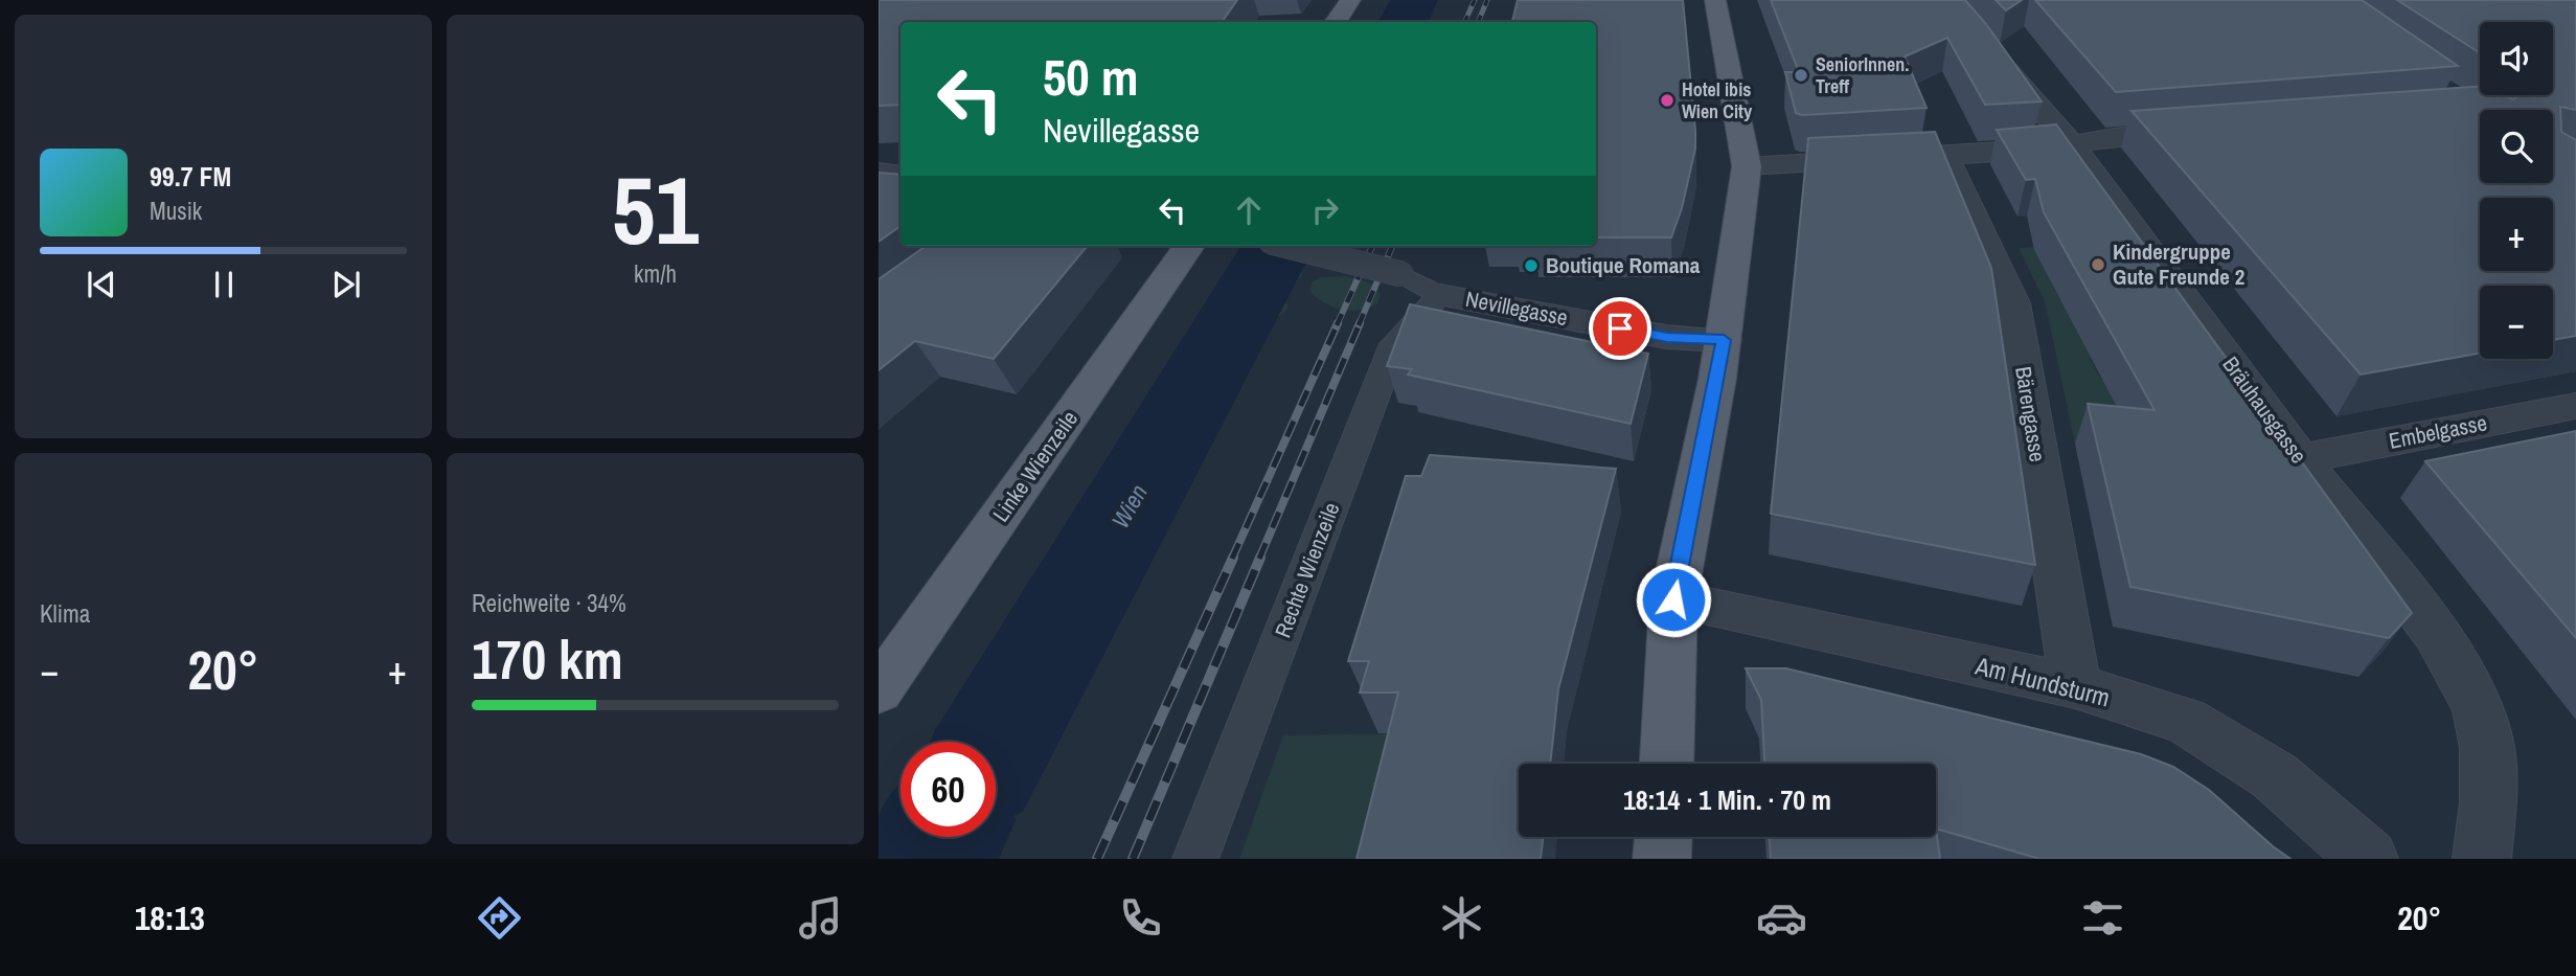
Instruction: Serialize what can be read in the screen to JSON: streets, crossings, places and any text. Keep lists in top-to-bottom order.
{
  "streets": {
    "main road": ["Linke Wienzeile"],
    "street": [
      "Nevillegasse",
      "Bräuhausgasse",
      "Bärengasse",
      "Embelgasse",
      "Rechte Wienzeile",
      "Am Hundsturm"
    ]
  },
  "crossings": [
    ["Nevillegasse", "Rechte Wienzeile"],
    ["Bräuhausgasse", "Embelgasse"],
    ["Bärengasse", "Am Hundsturm"]
  ],
  "water": ["Wien"],
  "places": [
    "SeniorInnen. Treff",
    "Hotel ibis Wien City",
    "Kindergruppe Gute Freunde 2",
    "Boutique Romana"
  ],
  "page": {
    "tile": [
      ["51", "km/h"],
      "Klima",
      ["Reichweite · 34%", "170 km"]
    ],
    "map_buttons": ["+", "−"],
    "turn": ["50 m", "Nevillegasse"],
    "song": ["99.7 FM", "Musik"],
    "heat": ["−", "20°", "+"],
    "limit": "60",
    "trip": "18:14 · 1 Min. · 70 m",
    "tabs": ["18:13", "20°"]
  }
}
